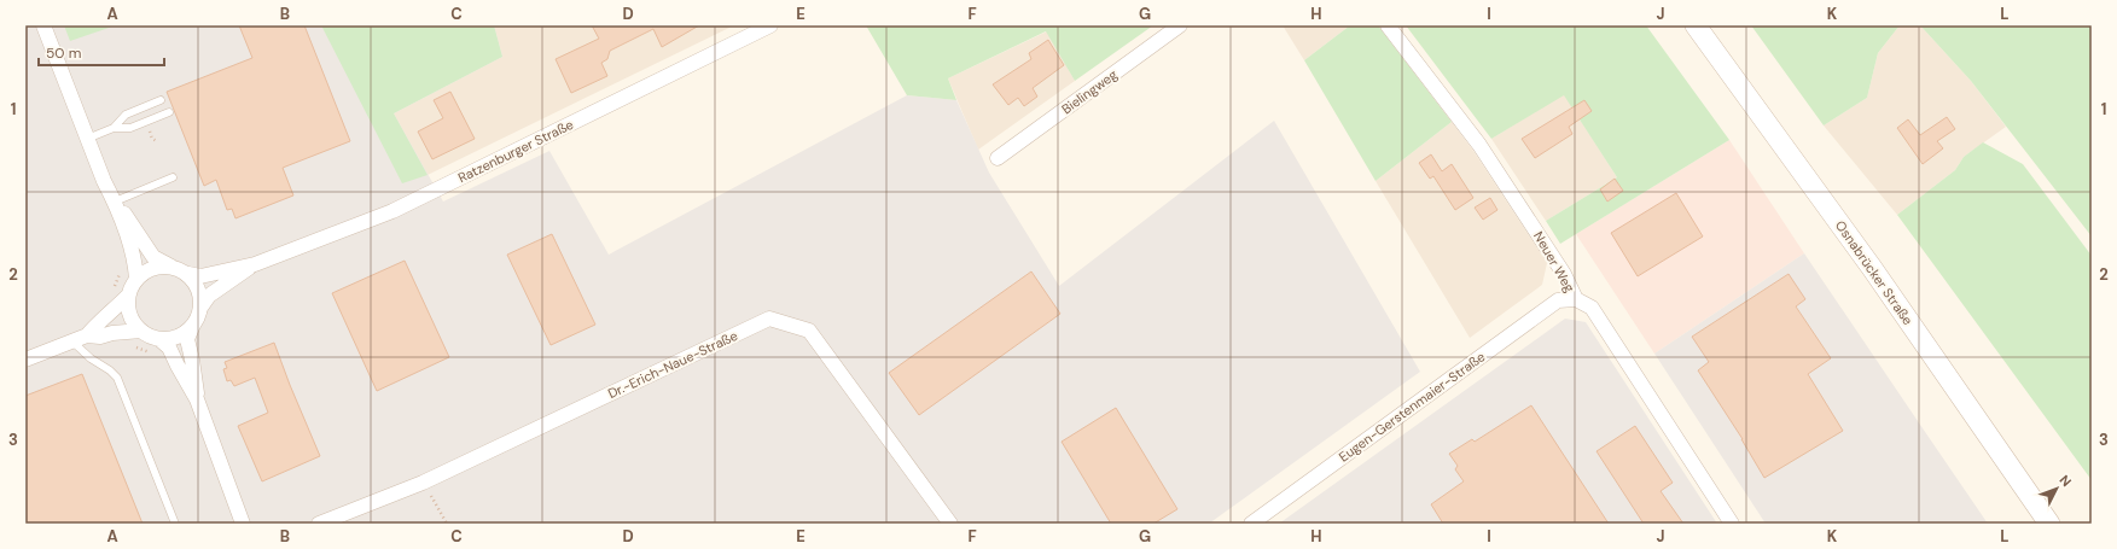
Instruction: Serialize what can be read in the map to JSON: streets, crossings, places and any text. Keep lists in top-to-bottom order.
{
  "streets": {
    "main road": ["Osnabrücker Straße"],
    "street": [
      "Bielingweg",
      "Ratzenburger Straße",
      "Neuer Weg",
      "Dr.-Erich-Naue-Straße",
      "Eugen-Gerstenmaier-Straße"
    ]
  },
  "crossings": [
    ["Neuer Weg", "Eugen-Gerstenmaier-Straße"]
  ],
  "scale_bar": "50 m",
  "north": "top right",
  "grid": {
    "columns": [
      "A",
      "B",
      "C",
      "D",
      "E",
      "F",
      "G",
      "H",
      "I",
      "J",
      "K",
      "L"
    ],
    "rows": ["1", "2", "3"]
  }
}
